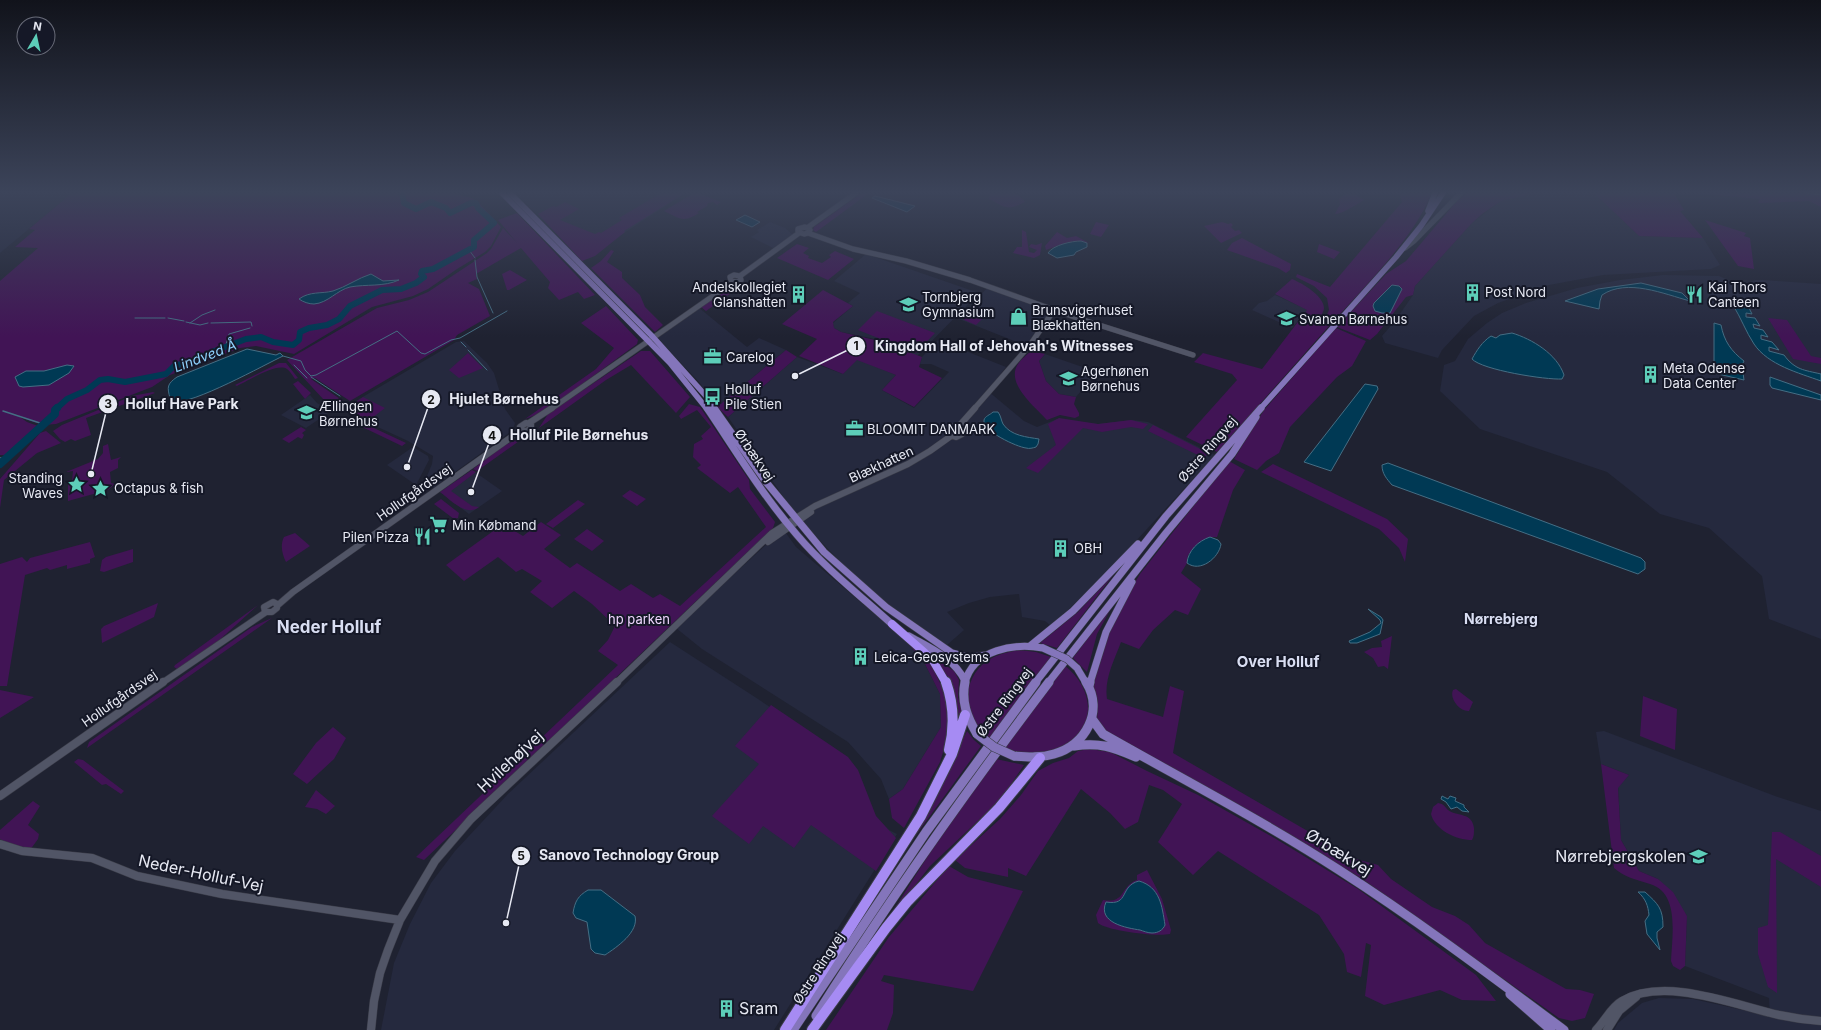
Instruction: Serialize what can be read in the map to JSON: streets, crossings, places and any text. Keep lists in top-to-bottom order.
{
  "streets": {
    "main road": ["Østre Ringvej", "Ørbækvej"],
    "street": [
      "Blækhatten",
      "Hollufgårdsvej",
      "Hvilehøjvej",
      "Neder-Holluf-Vej"
    ]
  },
  "crossings": [
    ["Ørbækvej", "Blækhatten"],
    ["Ørbækvej", "Hollufgårdsvej"],
    ["Ørbækvej", "Hvilehøjvej"],
    ["Blækhatten", "Hvilehøjvej"],
    ["Hvilehøjvej", "Neder-Holluf-Vej"]
  ],
  "districts": ["Nørrebjerg", "Neder Holluf", "Over Holluf"],
  "water": ["Lindved Å"],
  "parks": ["hp parken"],
  "places": {
    "building": [
      "Post Nord",
      "Andelskollegiet Glanshatten",
      "Meta Odense Data Center",
      "OBH",
      "Leica-Geosystems",
      "Sram"
    ],
    "restaurant": ["Kai Thors Canteen", "Pilen Pizza"],
    "school or university": [
      "Tornbjerg Gymnasium",
      "Svanen Børnehus",
      "Agerhønen Børnehus",
      "Ællingen Børnehus",
      "Nørrebjergskolen"
    ],
    "shop": ["Brunsvigerhuset Blækhatten"],
    "office": ["Carelog", "BLOOMIT DANMARK"],
    "other": [
      "Kingdom Hall of Jehovah's Witnesses",
      "Hjulet Børnehus",
      "Holluf Have Park",
      "Holluf Pile Børnehus",
      "Sanovo Technology Group"
    ],
    "bus stop": ["Holluf Pile Stien"],
    "place": ["Standing Waves", "Octapus & fish"],
    "supermarket": ["Min Købmand"]
  },
  "north": "top"
}
